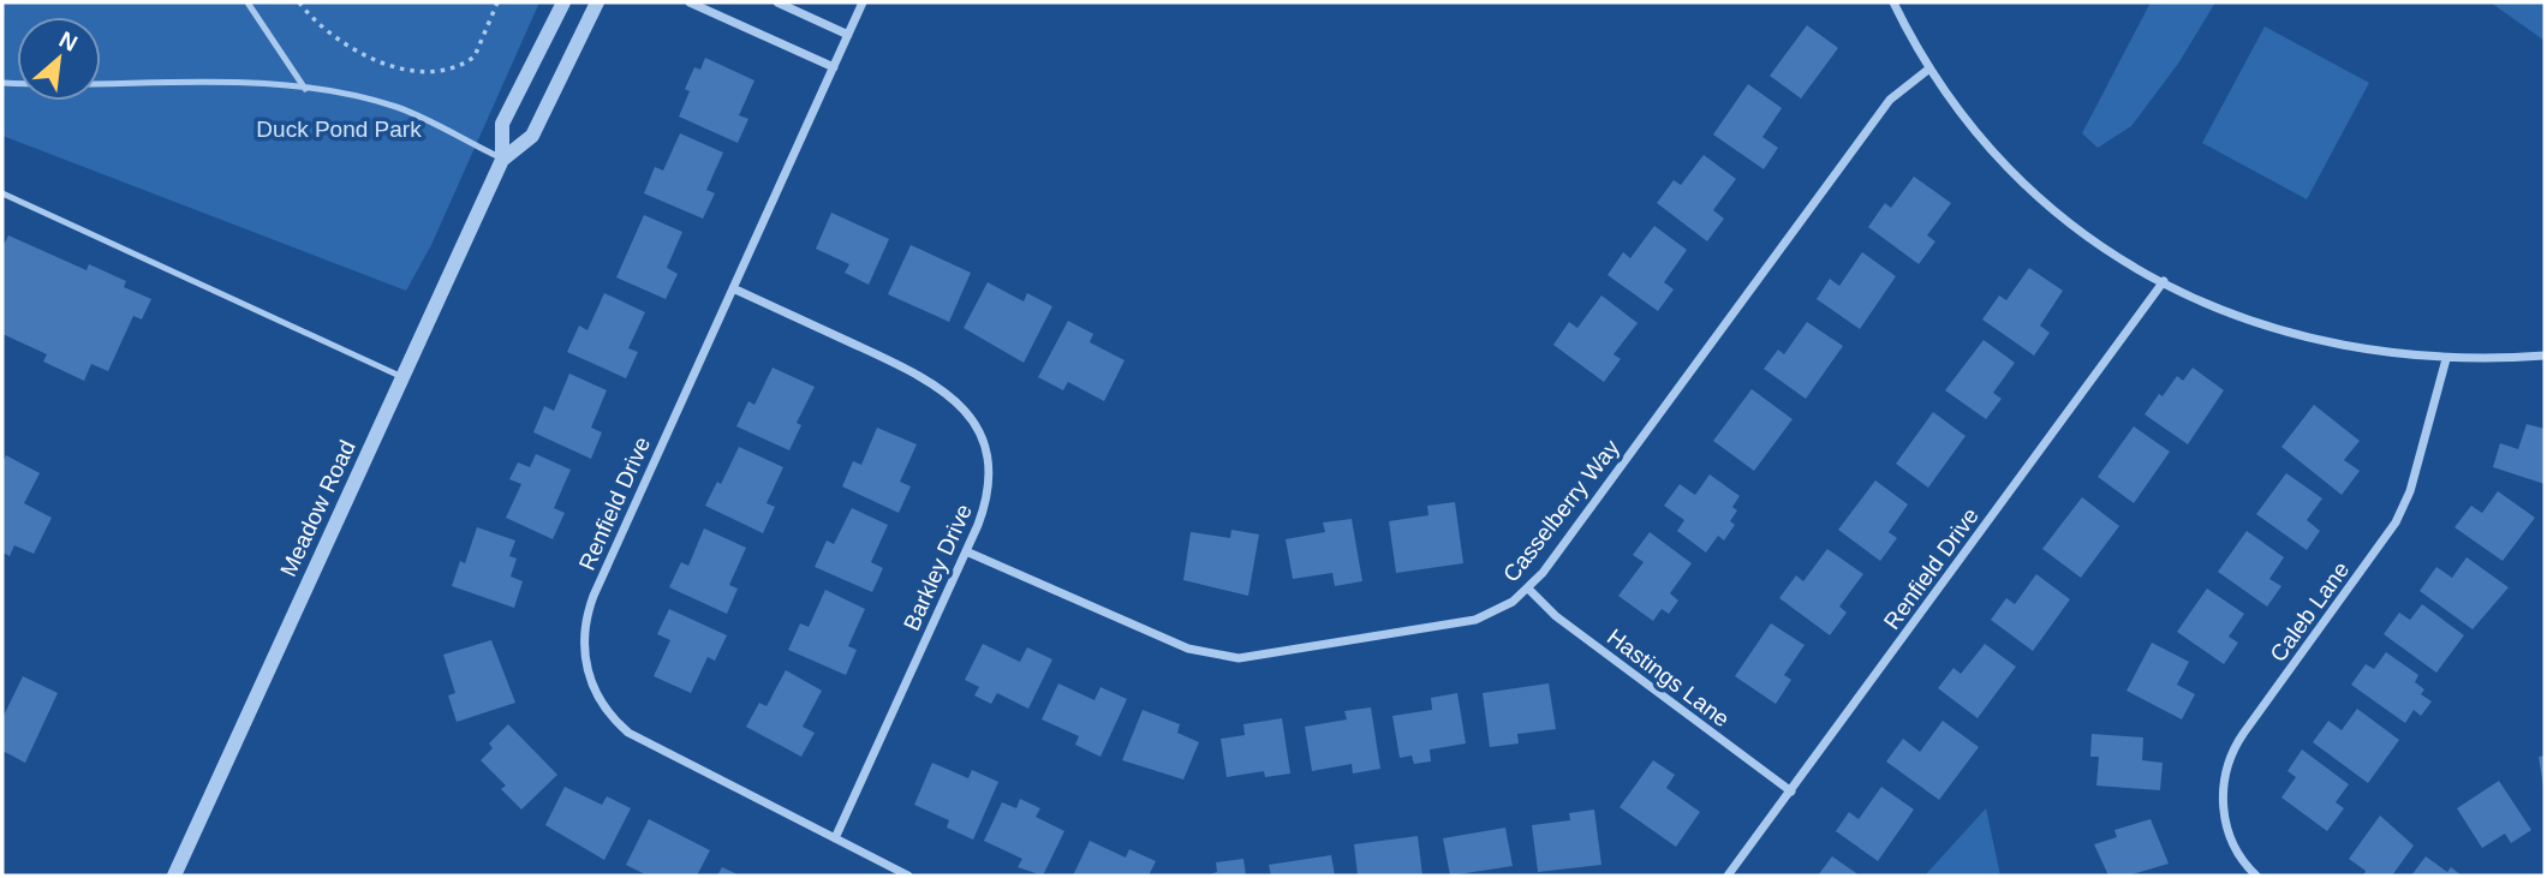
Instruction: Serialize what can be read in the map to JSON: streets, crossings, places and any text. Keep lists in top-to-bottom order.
{
  "streets": {
    "street": [
      "Renfield Drive",
      "Meadow Road",
      "Casselberry Way",
      "Barkley Drive",
      "Caleb Lane",
      "Hastings Lane"
    ]
  },
  "crossings": [
    ["Renfield Drive", "Barkley Drive"],
    ["Renfield Drive", "Hastings Lane"],
    ["Casselberry Way", "Barkley Drive"],
    ["Casselberry Way", "Hastings Lane"]
  ],
  "parks": ["Duck Pond Park"],
  "north": "top right"
}
